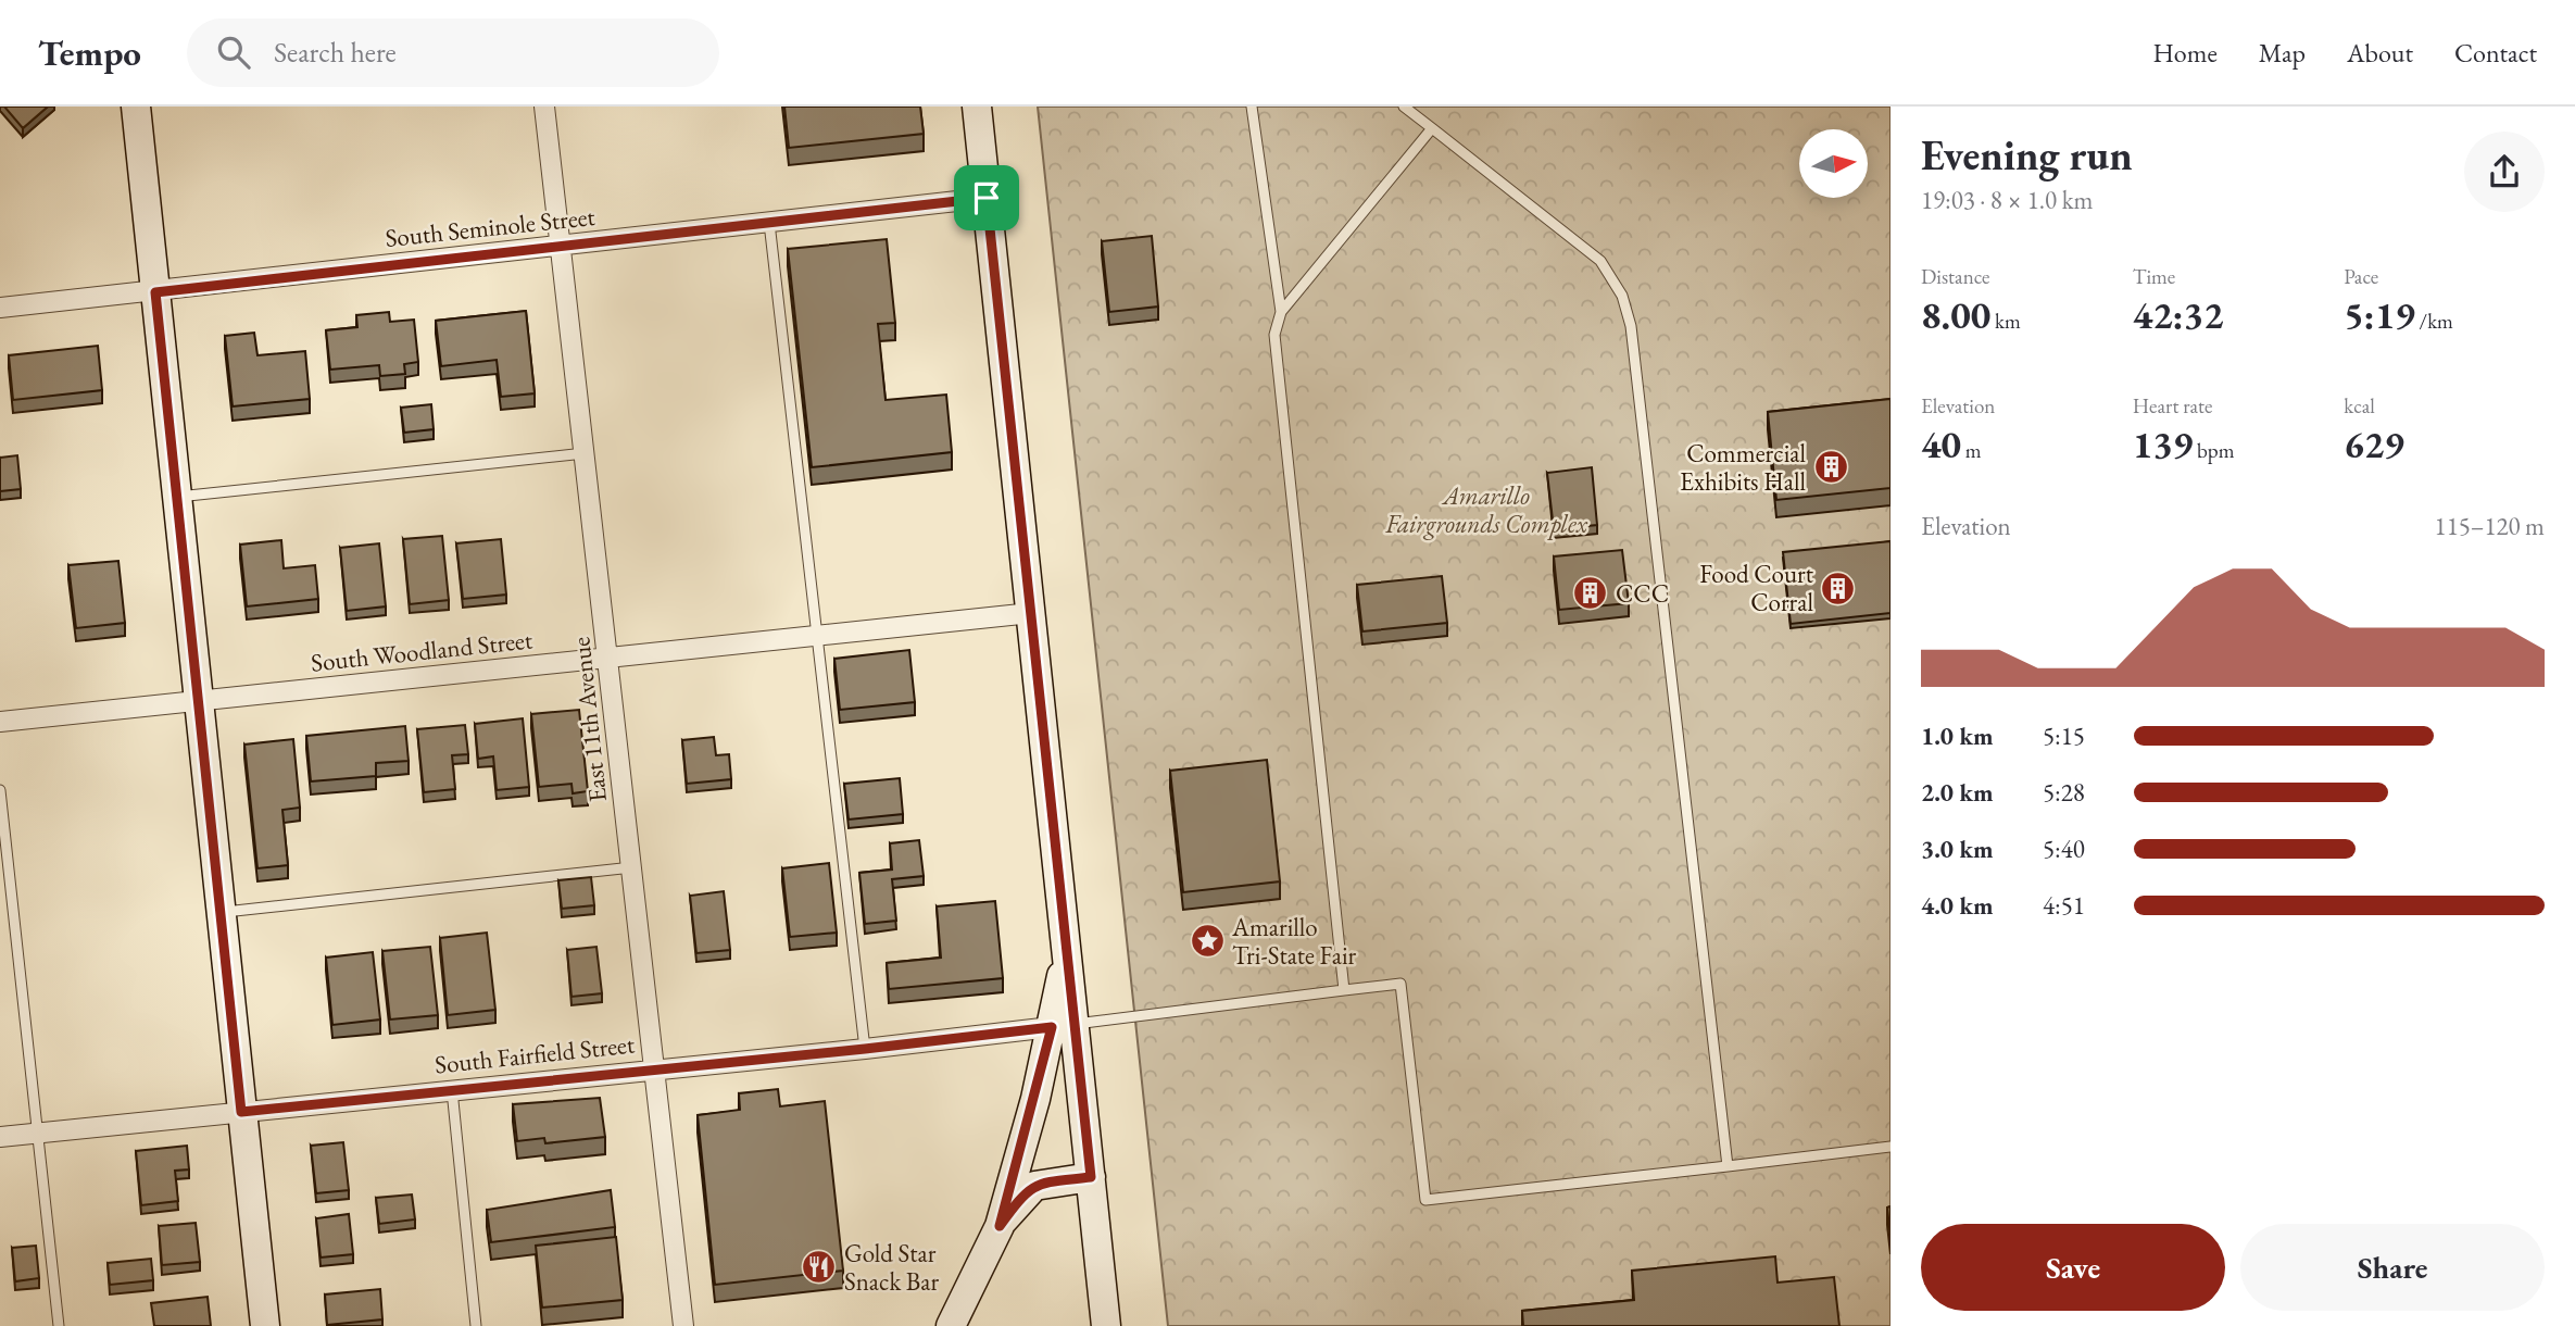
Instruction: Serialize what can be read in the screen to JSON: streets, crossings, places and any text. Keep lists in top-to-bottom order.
{
  "streets": {
    "street": [
      "South Seminole Street",
      "South Woodland Street",
      "East 11th Avenue",
      "South Fairfield Street"
    ]
  },
  "crossings": [
    ["South Seminole Street", "East 11th Avenue"],
    ["South Woodland Street", "East 11th Avenue"],
    ["East 11th Avenue", "South Fairfield Street"]
  ],
  "parks": ["Amarillo Fairgrounds Complex"],
  "places": {
    "building": ["Commercial Exhibits Hall", "Food Court Corral", "CCC"],
    "place": ["Amarillo Tri-State Fair"],
    "restaurant": ["Gold Star Snack Bar"]
  },
  "north": "right",
  "page": {
    "header": "Tempo",
    "search": "Search here",
    "nav": [
      "Home",
      "Map",
      "About",
      "Contact"
    ],
    "heading": ["Evening run", "19:03 · 8 × 1.0 km"],
    "stats": [
      ["Distance", "8.00 km"],
      ["Time", "42:32"],
      ["Pace", "5:19 /km"],
      ["Elevation", "40 m"],
      ["Heart rate", "139 bpm"],
      ["kcal", "629"]
    ],
    "chart": ["Elevation", "115–120 m"],
    "list": [
      {
        "name": "1.0 km",
        "note": "5:15"
      },
      {
        "name": "2.0 km",
        "note": "5:28"
      },
      {
        "name": "3.0 km",
        "note": "5:40"
      },
      {
        "name": "4.0 km",
        "note": "4:51"
      }
    ],
    "buttons": ["Save", "Share"]
  }
}
